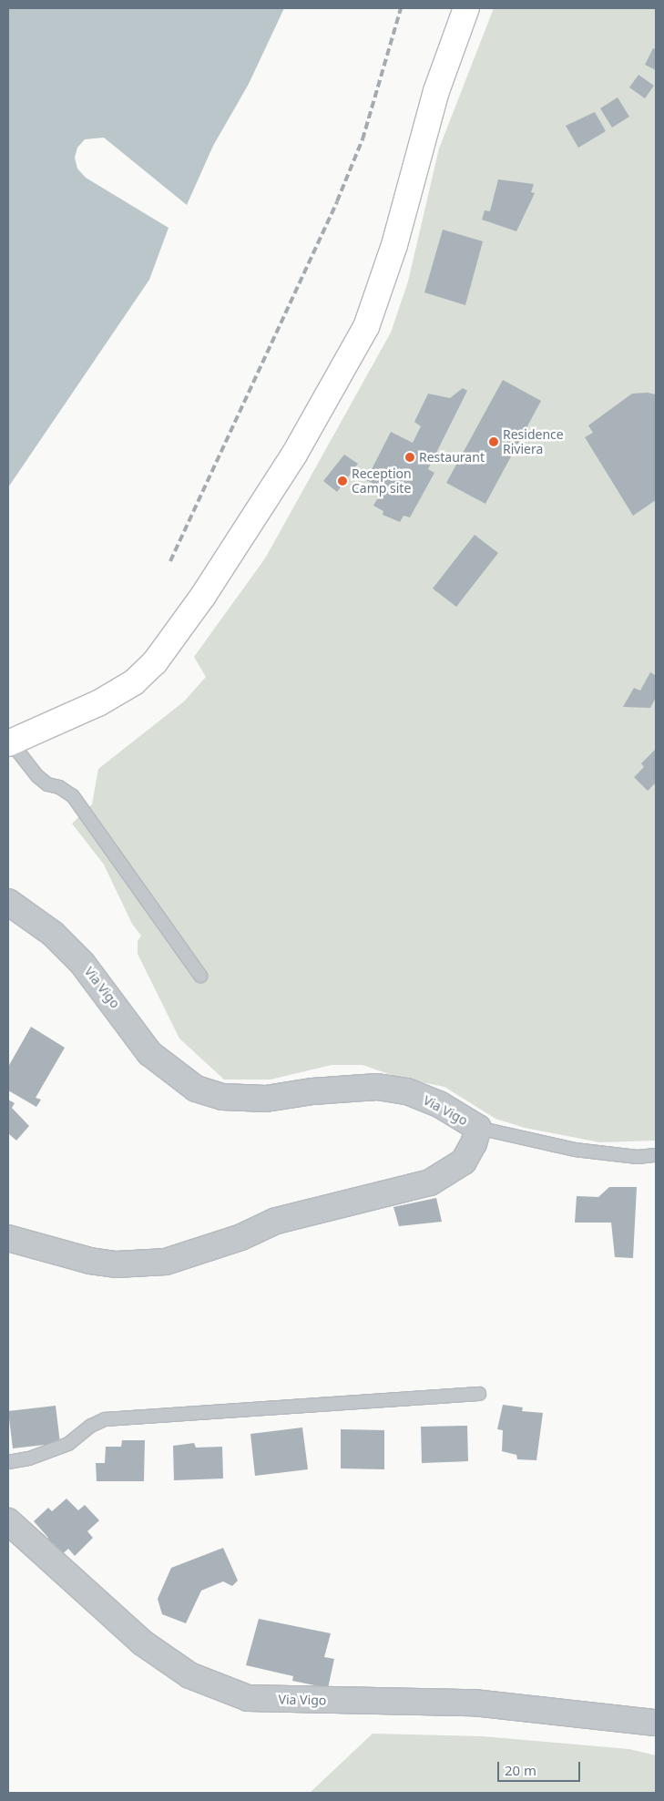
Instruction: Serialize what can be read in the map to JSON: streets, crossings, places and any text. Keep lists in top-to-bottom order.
{
  "streets": {
    "street": ["Via Vigo"]
  },
  "places": ["Residence Riviera", "Restaurant", "Reception Camp site"],
  "scale_bar": "20 m"
}
